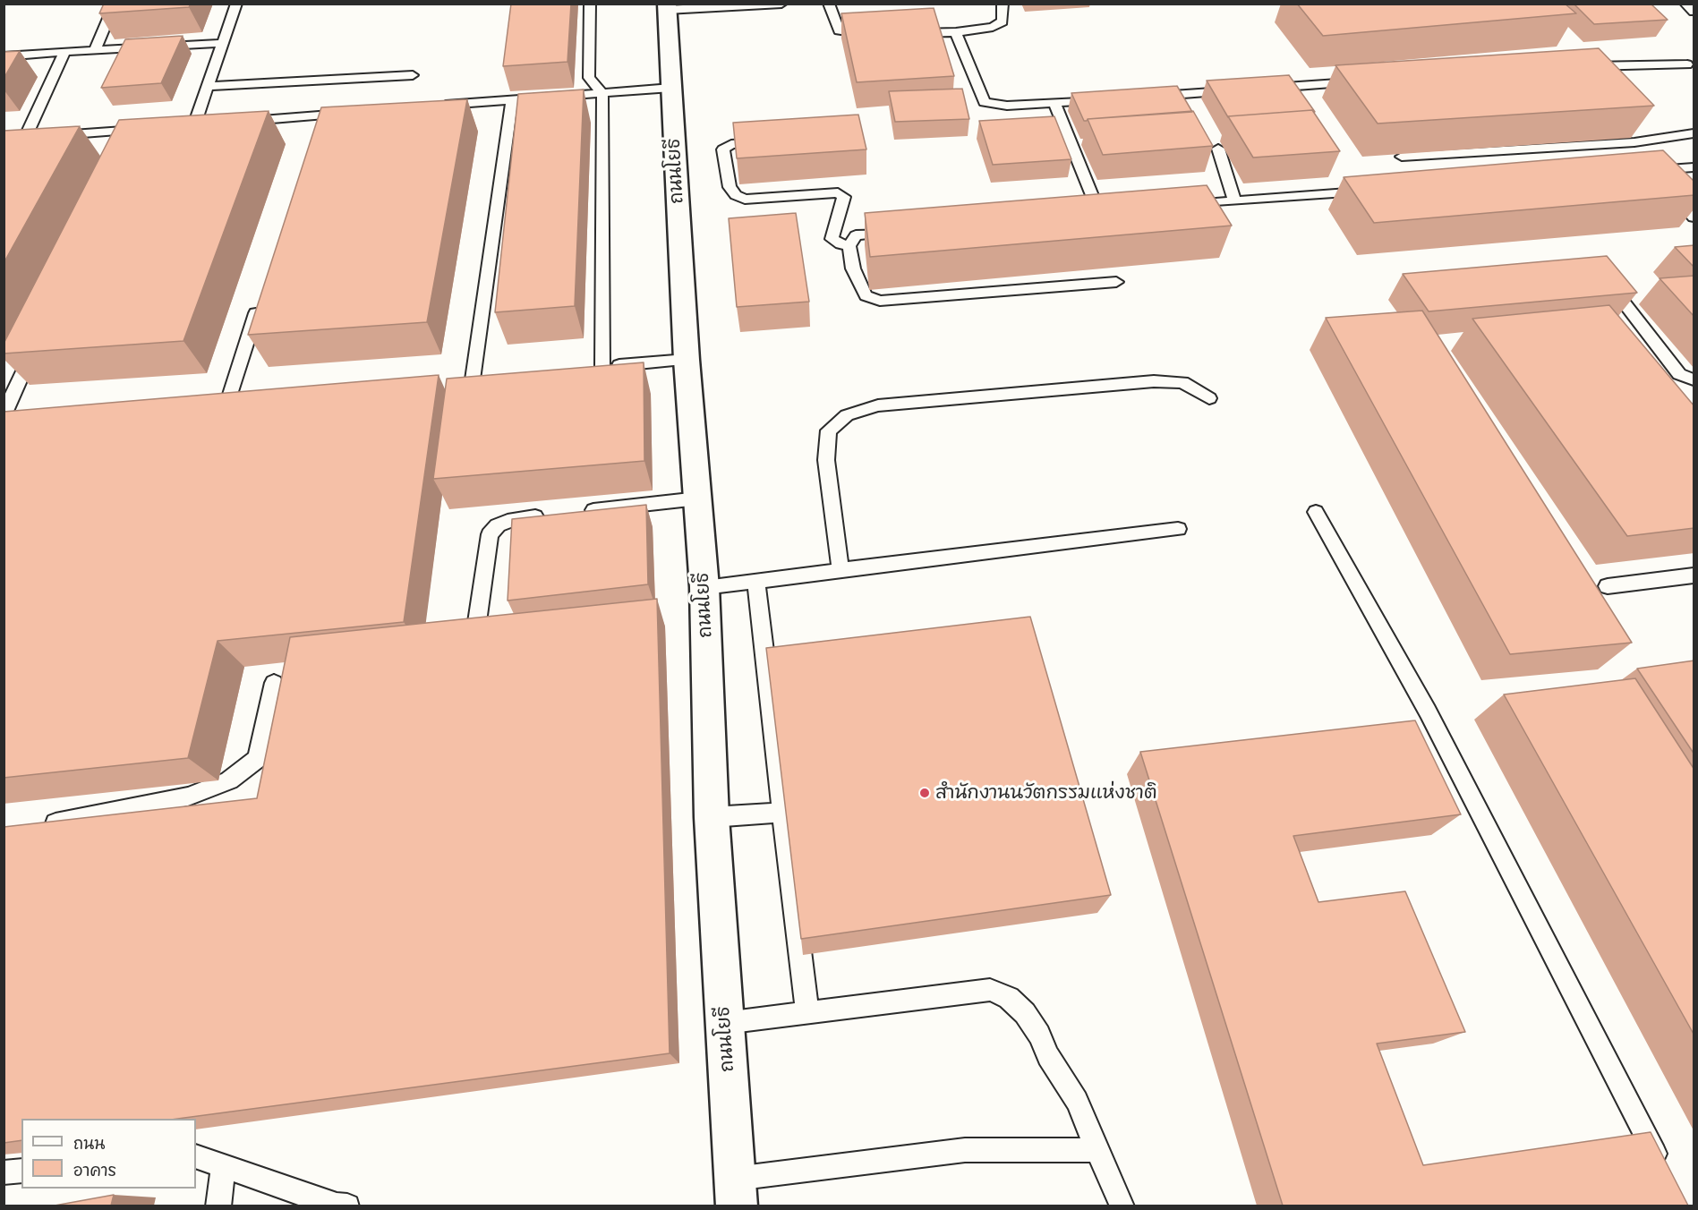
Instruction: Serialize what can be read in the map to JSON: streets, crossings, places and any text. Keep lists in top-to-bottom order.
{
  "streets": {
    "street": ["ถนนโยธี"]
  },
  "places": ["สำนักงานนวัตกรรมแห่งชาติ"],
  "legend": ["ถนน", "อาคาร"]
}
